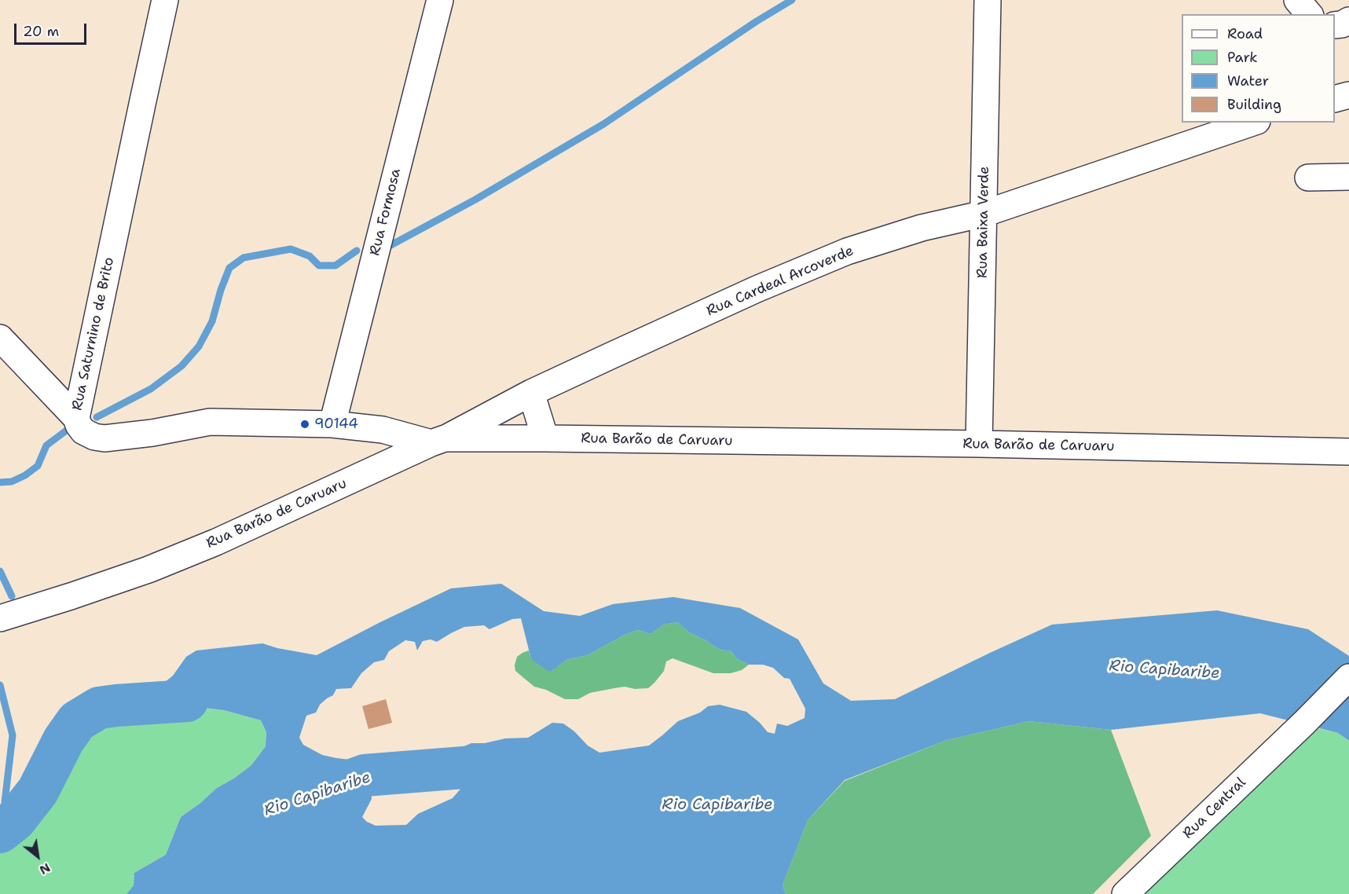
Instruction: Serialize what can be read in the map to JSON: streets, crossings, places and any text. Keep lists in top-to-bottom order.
{
  "streets": {
    "street": [
      "Rua Formosa",
      "Rua Baixa Verde",
      "Rua Cardeal Arcoverde",
      "Rua Saturnino de Brito",
      "Rua Barão de Caruaru",
      "Rua Central"
    ]
  },
  "crossings": [
    ["Rua Formosa", "Rua Saturnino de Brito"],
    ["Rua Baixa Verde", "Rua Cardeal Arcoverde"],
    ["Rua Baixa Verde", "Rua Barão de Caruaru"],
    ["Rua Cardeal Arcoverde", "Rua Saturnino de Brito"],
    ["Rua Cardeal Arcoverde", "Rua Barão de Caruaru"],
    ["Rua Saturnino de Brito", "Rua Barão de Caruaru"]
  ],
  "water": ["Rio Capibaribe"],
  "places": ["90144"],
  "legend": [
    "Road",
    "Park",
    "Water",
    "Building"
  ],
  "scale_bar": "20 m",
  "north": "bottom right"
}
